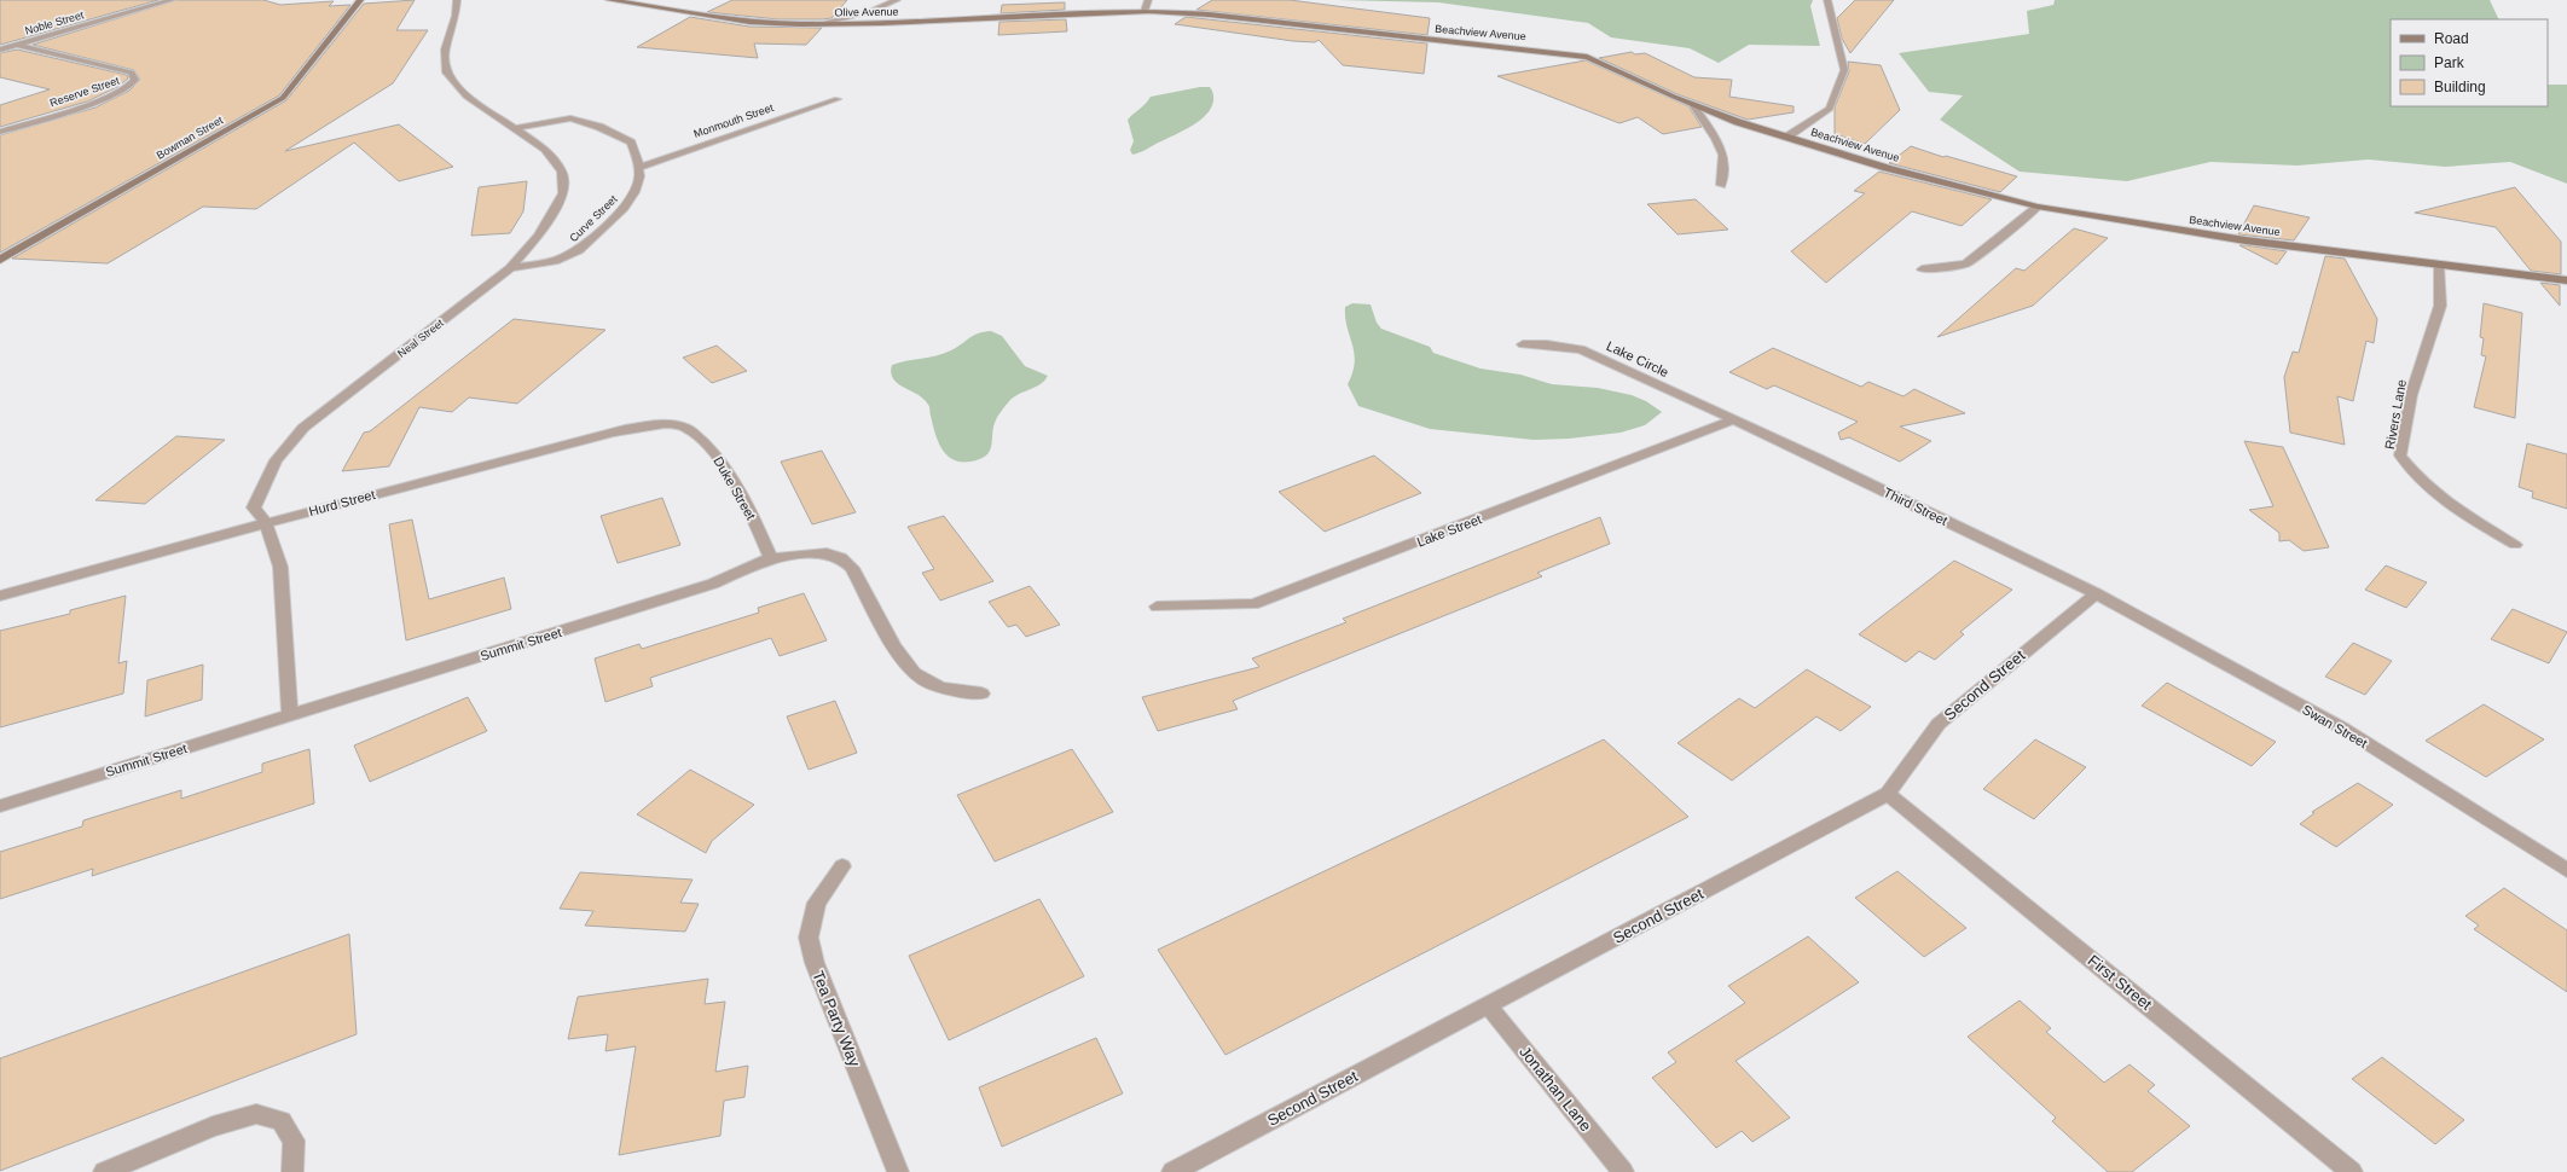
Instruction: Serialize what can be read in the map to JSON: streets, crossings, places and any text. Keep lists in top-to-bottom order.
{
  "streets": {
    "street": [
      "Olive Avenue",
      "Noble Street",
      "Beachview Avenue",
      "Reserve Street",
      "Monmouth Street",
      "Bowman Street",
      "Curve Street",
      "Neal Street",
      "Lake Circle",
      "Rivers Lane",
      "Duke Street",
      "Hurd Street",
      "Third Street",
      "Lake Street",
      "Summit Street",
      "Second Street",
      "Swan Street",
      "First Street",
      "Tea Party Way",
      "Jonathan Lane"
    ]
  },
  "crossings": [
    ["Olive Avenue", "Beachview Avenue"],
    ["Noble Street", "Reserve Street"],
    ["Beachview Avenue", "Rivers Lane"],
    ["Monmouth Street", "Curve Street"],
    ["Curve Street", "Neal Street"],
    ["Neal Street", "Hurd Street"],
    ["Neal Street", "Summit Street"],
    ["Lake Circle", "Third Street"],
    ["Lake Circle", "Lake Street"],
    ["Duke Street", "Hurd Street"],
    ["Duke Street", "Summit Street"],
    ["Third Street", "Lake Street"],
    ["Third Street", "Second Street"],
    ["Third Street", "Swan Street"],
    ["Second Street", "Swan Street"],
    ["Second Street", "First Street"],
    ["Second Street", "Jonathan Lane"]
  ],
  "legend": ["Road", "Park", "Building"]
}
